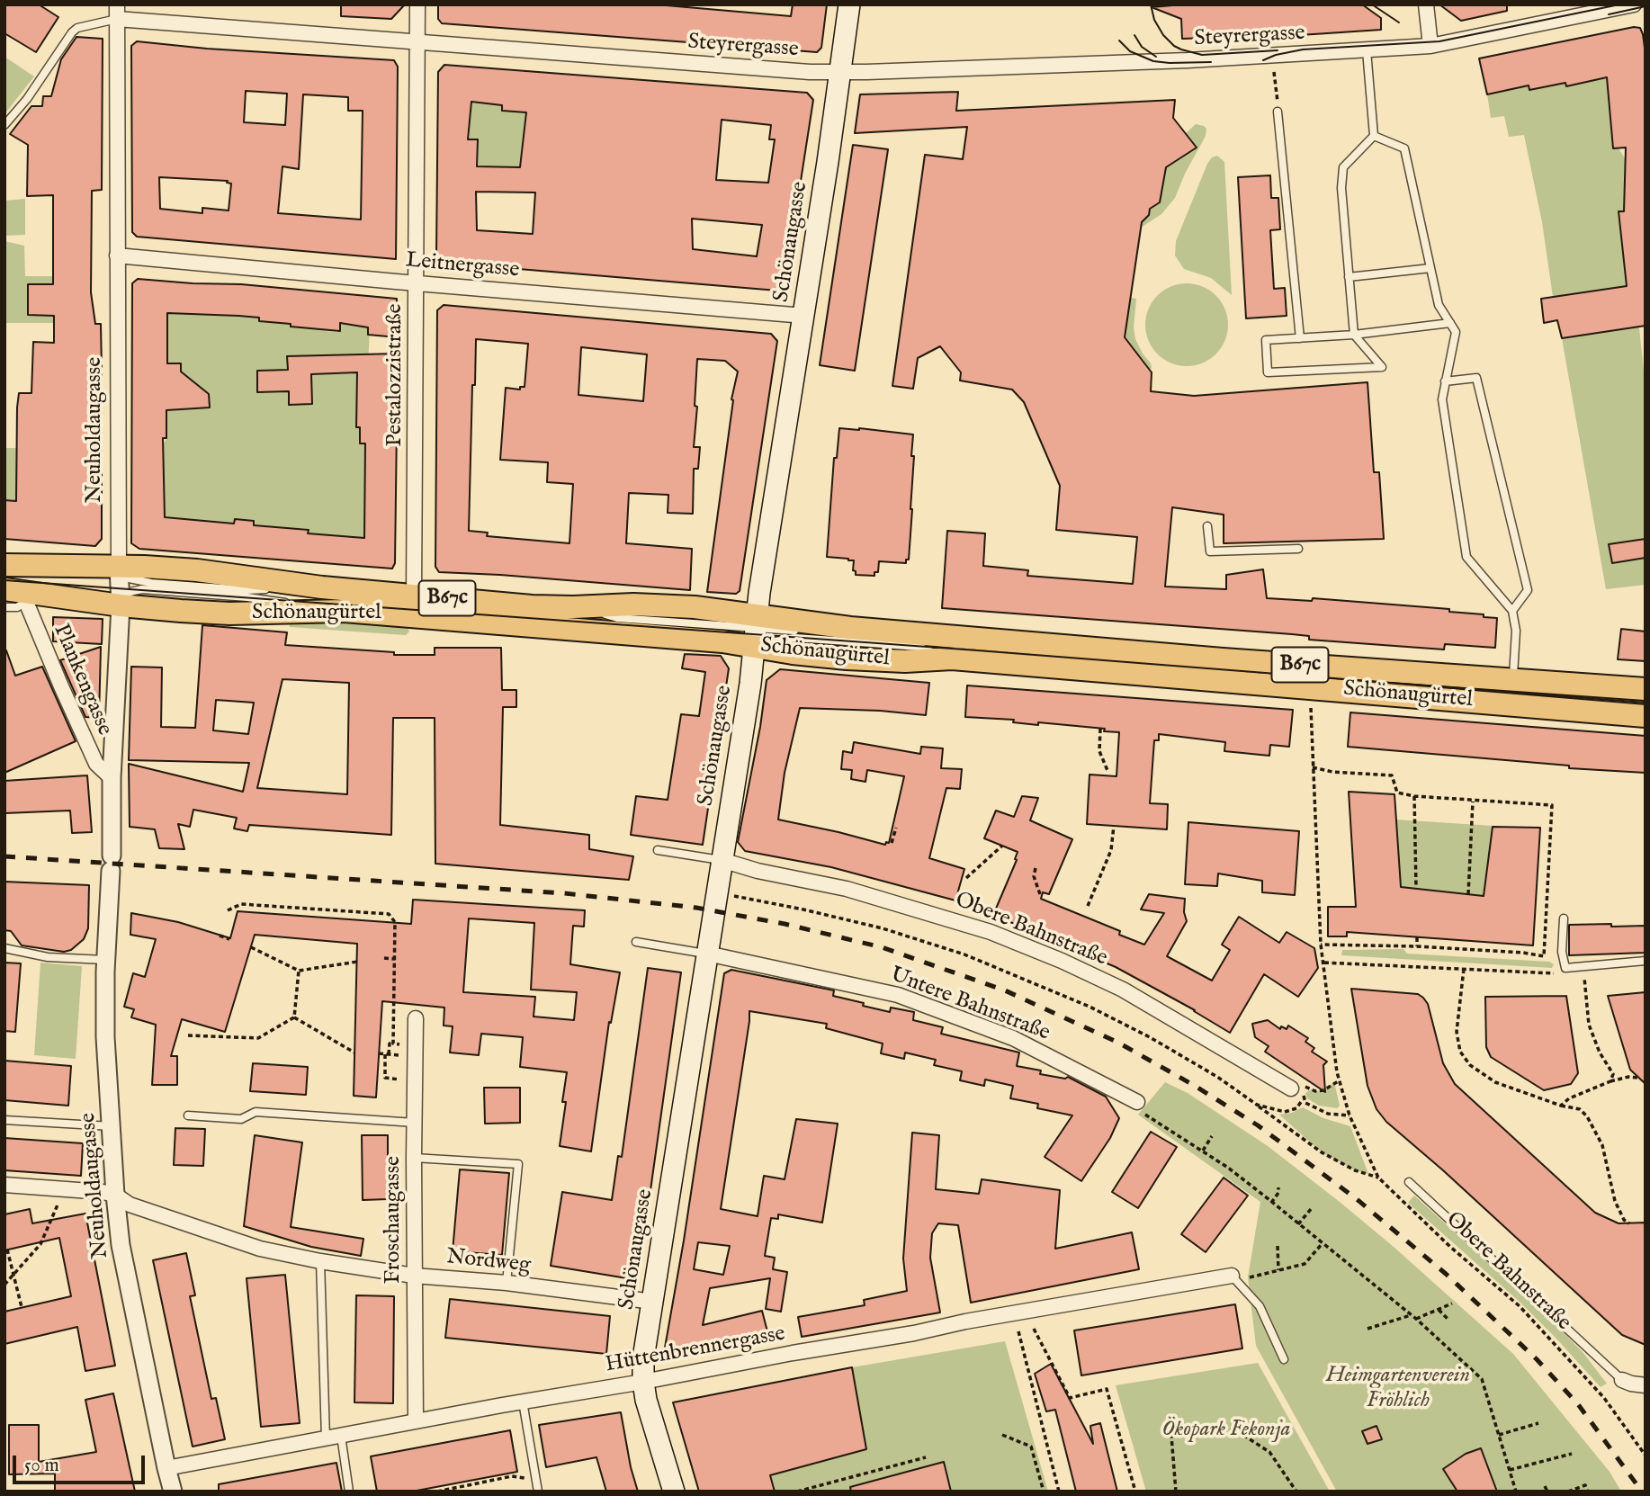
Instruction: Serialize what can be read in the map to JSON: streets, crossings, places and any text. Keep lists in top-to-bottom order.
{
  "streets": {
    "main road": ["Schönaugasse", "B67c", "Schönaugürtel"],
    "street": [
      "Steyrergasse",
      "Leitnergasse",
      "Pestalozzistraße",
      "Neuholdaugasse",
      "Plankengasse",
      "Obere Bahnstraße",
      "Untere Bahnstraße",
      "Froschaugasse",
      "Nordweg",
      "Hüttenbrennergasse"
    ]
  },
  "crossings": [
    ["Steyrergasse", "Schönaugasse"],
    ["Steyrergasse", "Pestalozzistraße"],
    ["Steyrergasse", "Neuholdaugasse"],
    ["Schönaugasse", "Leitnergasse"],
    ["Schönaugasse", "Schönaugürtel"],
    ["Schönaugasse", "Obere Bahnstraße"],
    ["Schönaugasse", "Untere Bahnstraße"],
    ["Schönaugasse", "Nordweg"],
    ["Schönaugasse", "Hüttenbrennergasse"],
    ["Leitnergasse", "Pestalozzistraße"],
    ["Leitnergasse", "Neuholdaugasse"],
    ["Pestalozzistraße", "Schönaugürtel"],
    ["Neuholdaugasse", "Schönaugürtel"],
    ["Neuholdaugasse", "Plankengasse"],
    ["Neuholdaugasse", "Nordweg"],
    ["Neuholdaugasse", "Hüttenbrennergasse"],
    ["Schönaugürtel", "Plankengasse"],
    ["Schönaugürtel", "Obere Bahnstraße"],
    ["Froschaugasse", "Nordweg"],
    ["Froschaugasse", "Hüttenbrennergasse"]
  ],
  "parks": ["Heimgartenverein Fröhlich", "Ökopark Fekonja"],
  "scale_bar": "50 m"
}
